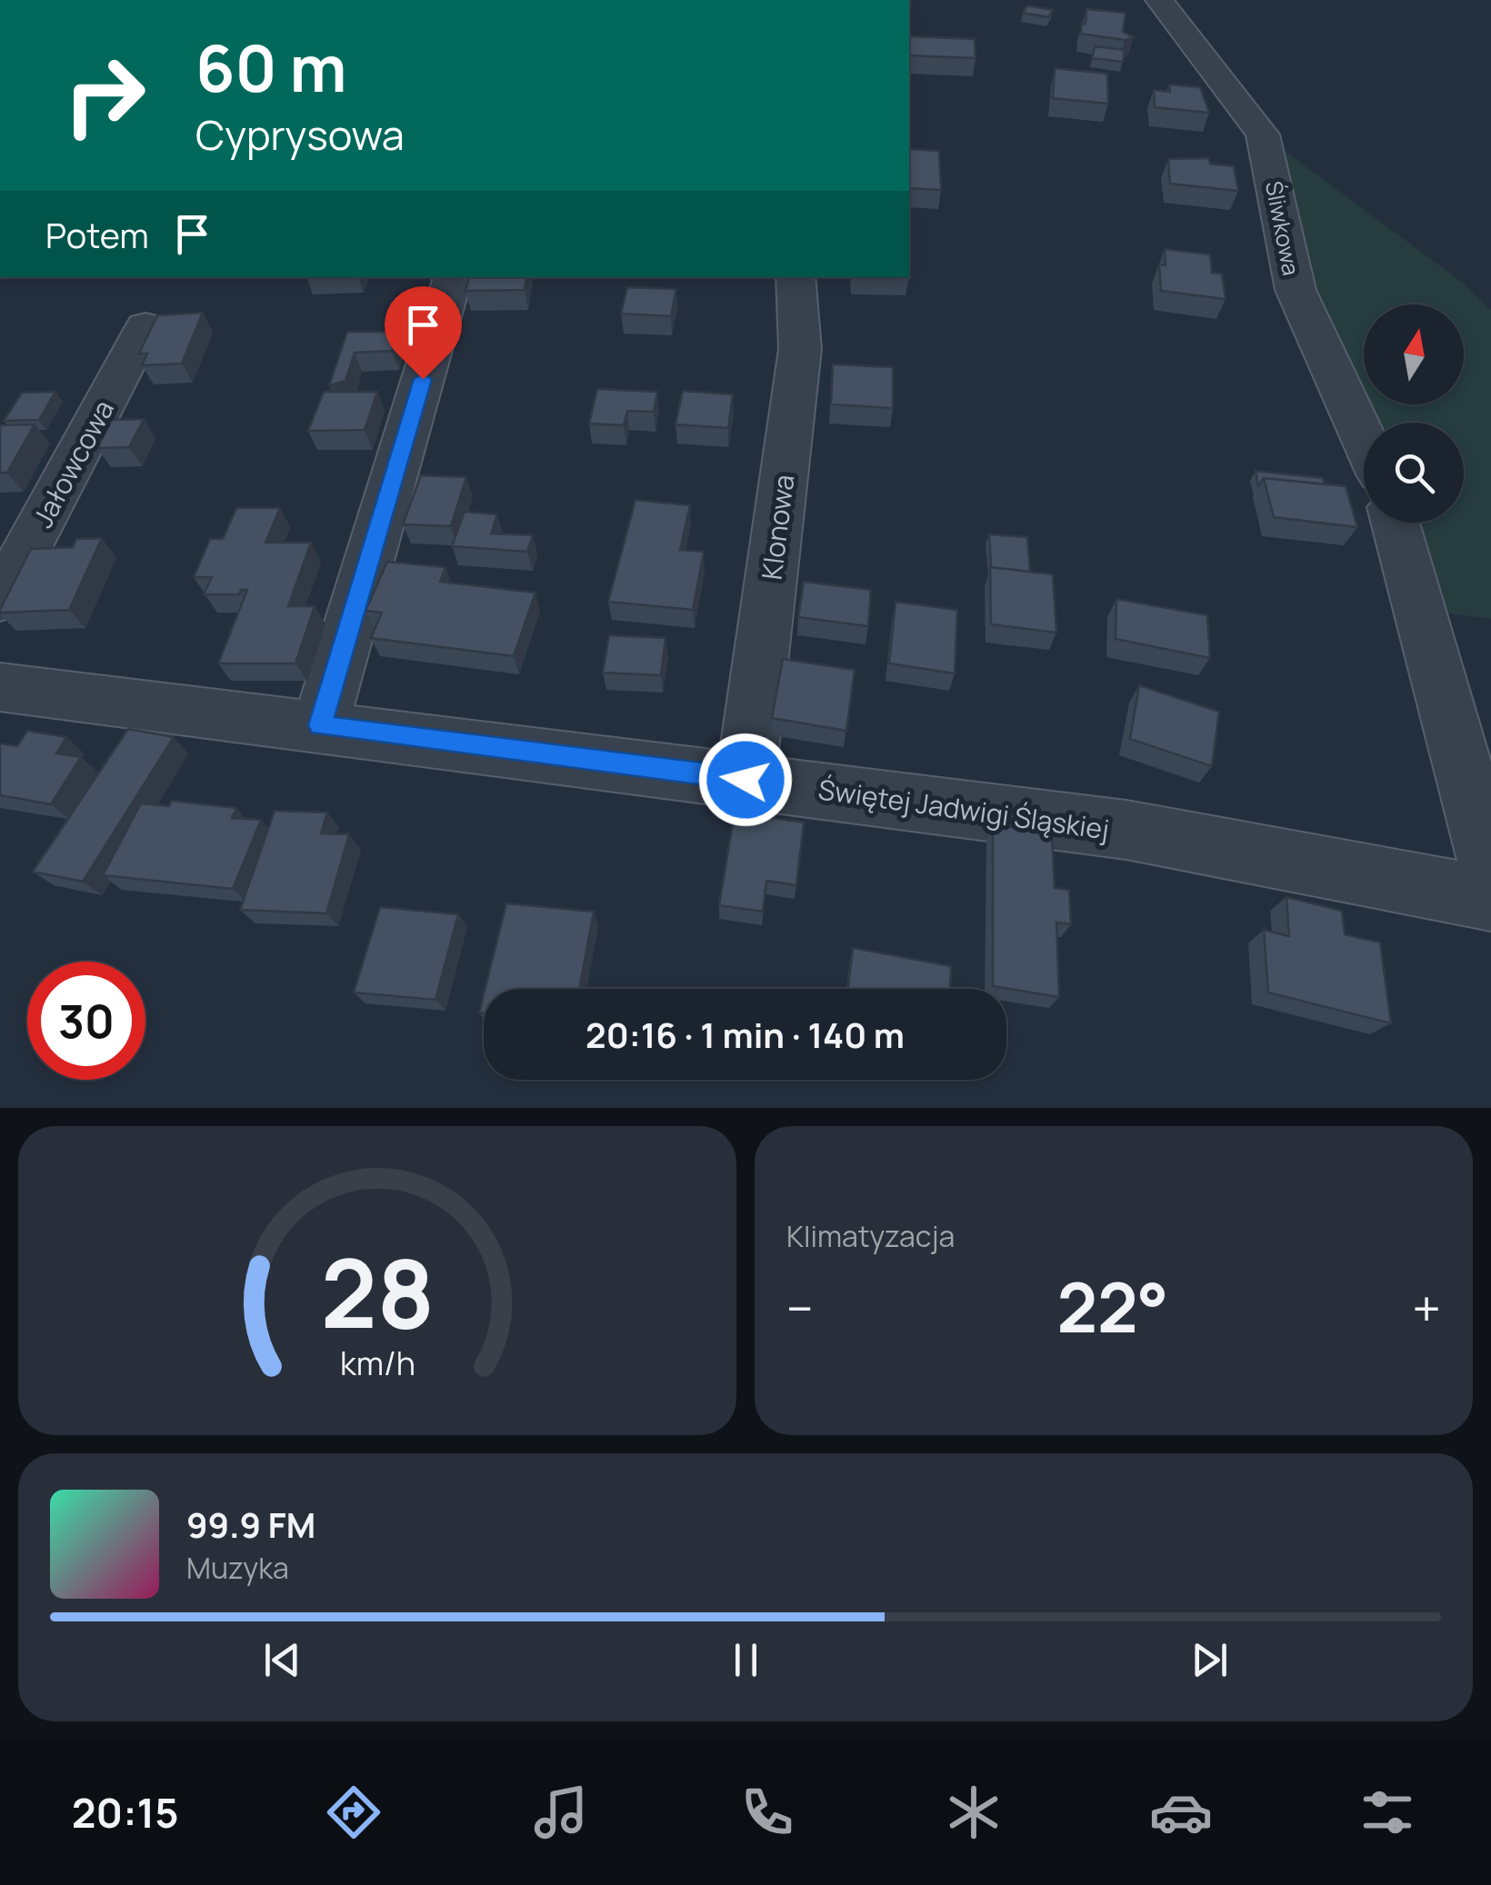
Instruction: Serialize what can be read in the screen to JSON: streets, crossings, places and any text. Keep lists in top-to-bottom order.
{
  "streets": {
    "street": [
      "Śliwkowa",
      "Jałowcowa",
      "Klonowa",
      "Świętej Jadwigi Śląskiej"
    ]
  },
  "crossings": [
    ["Klonowa", "Świętej Jadwigi Śląskiej"]
  ],
  "north": "top",
  "page": {
    "turn": ["60 m", "Cyprysowa"],
    "then": "Potem",
    "limit": "30",
    "trip": "20:16 · 1 min · 140 m",
    "tile": "Klimatyzacja",
    "heat": ["−", "22°", "+"],
    "song": ["99.9 FM", "Muzyka"],
    "tabs": "20:15",
    "gauge": ["28", "km/h"]
  }
}
